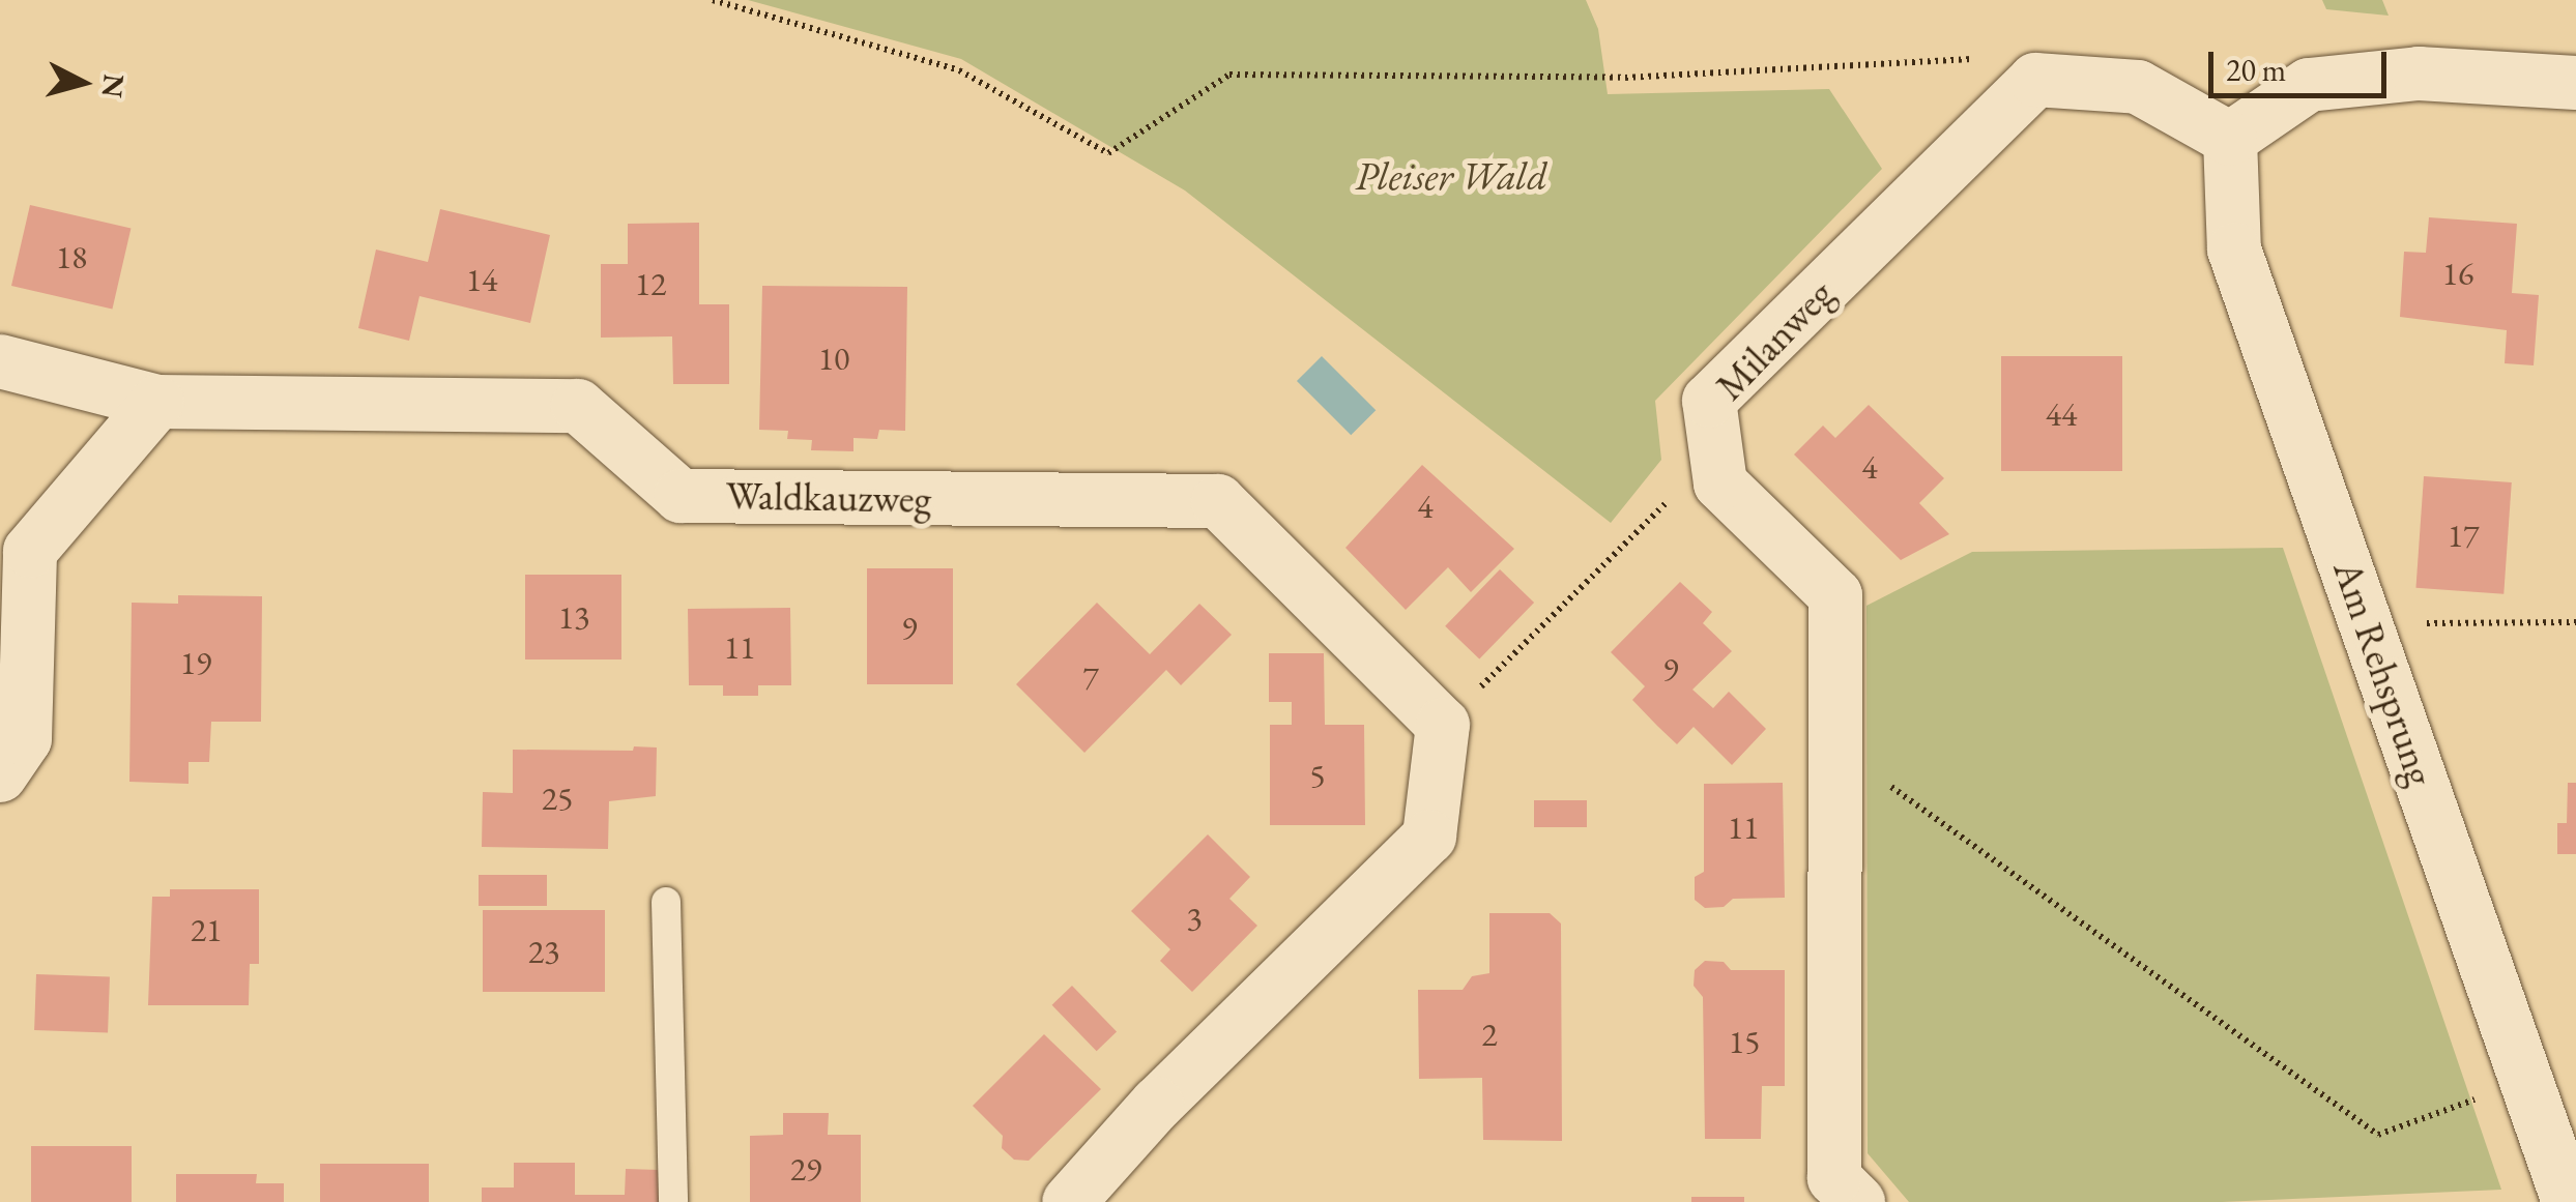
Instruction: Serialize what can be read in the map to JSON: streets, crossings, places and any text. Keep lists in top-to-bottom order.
{
  "streets": {
    "street": ["Milanweg", "Waldkauzweg", "Am Rehsprung"]
  },
  "crossings": [
    ["Milanweg", "Am Rehsprung"]
  ],
  "parks": ["Pleiser Wald"],
  "house_numbers": [
    "18",
    "16",
    "14",
    "12",
    "10",
    "44",
    "4",
    "4",
    "17",
    "13",
    "9",
    "11",
    "19",
    "9",
    "7",
    "5",
    "25",
    "11",
    "3",
    "21",
    "23",
    "2",
    "15",
    "29"
  ],
  "scale_bar": "20 m",
  "north": "right"
}
